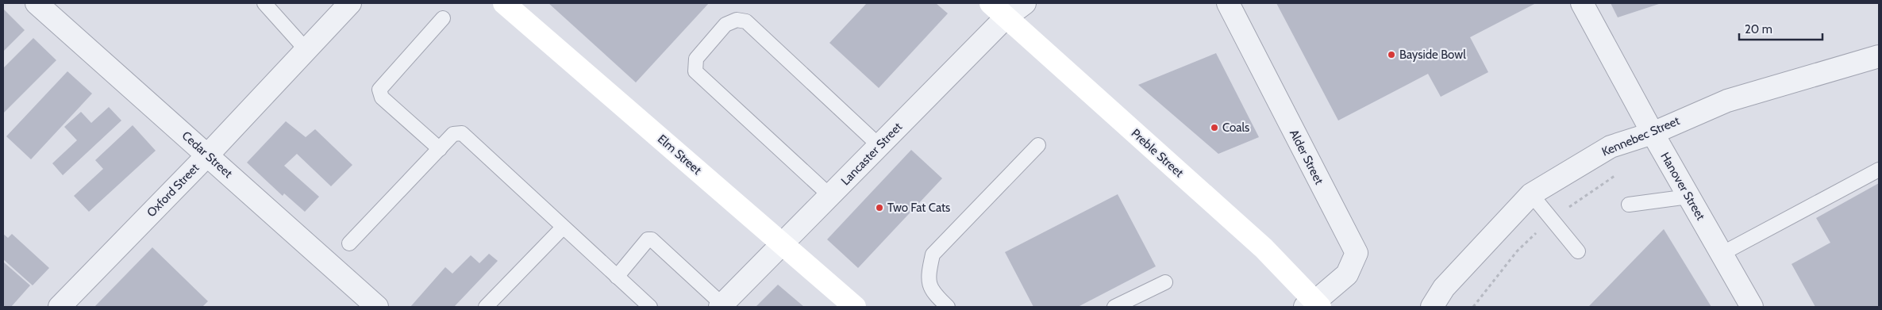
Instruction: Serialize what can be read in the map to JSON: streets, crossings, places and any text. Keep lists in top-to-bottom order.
{
  "streets": {
    "main road": ["Preble Street", "Elm Street"],
    "street": [
      "Kennebec Street",
      "Lancaster Street",
      "Cedar Street",
      "Alder Street",
      "Hanover Street",
      "Oxford Street"
    ]
  },
  "crossings": [
    ["Kennebec Street", "Hanover Street"],
    ["Preble Street", "Lancaster Street"],
    ["Preble Street", "Alder Street"],
    ["Lancaster Street", "Elm Street"],
    ["Cedar Street", "Oxford Street"]
  ],
  "places": ["Bayside Bowl", "Coals", "Two Fat Cats"],
  "scale_bar": "20 m"
}
